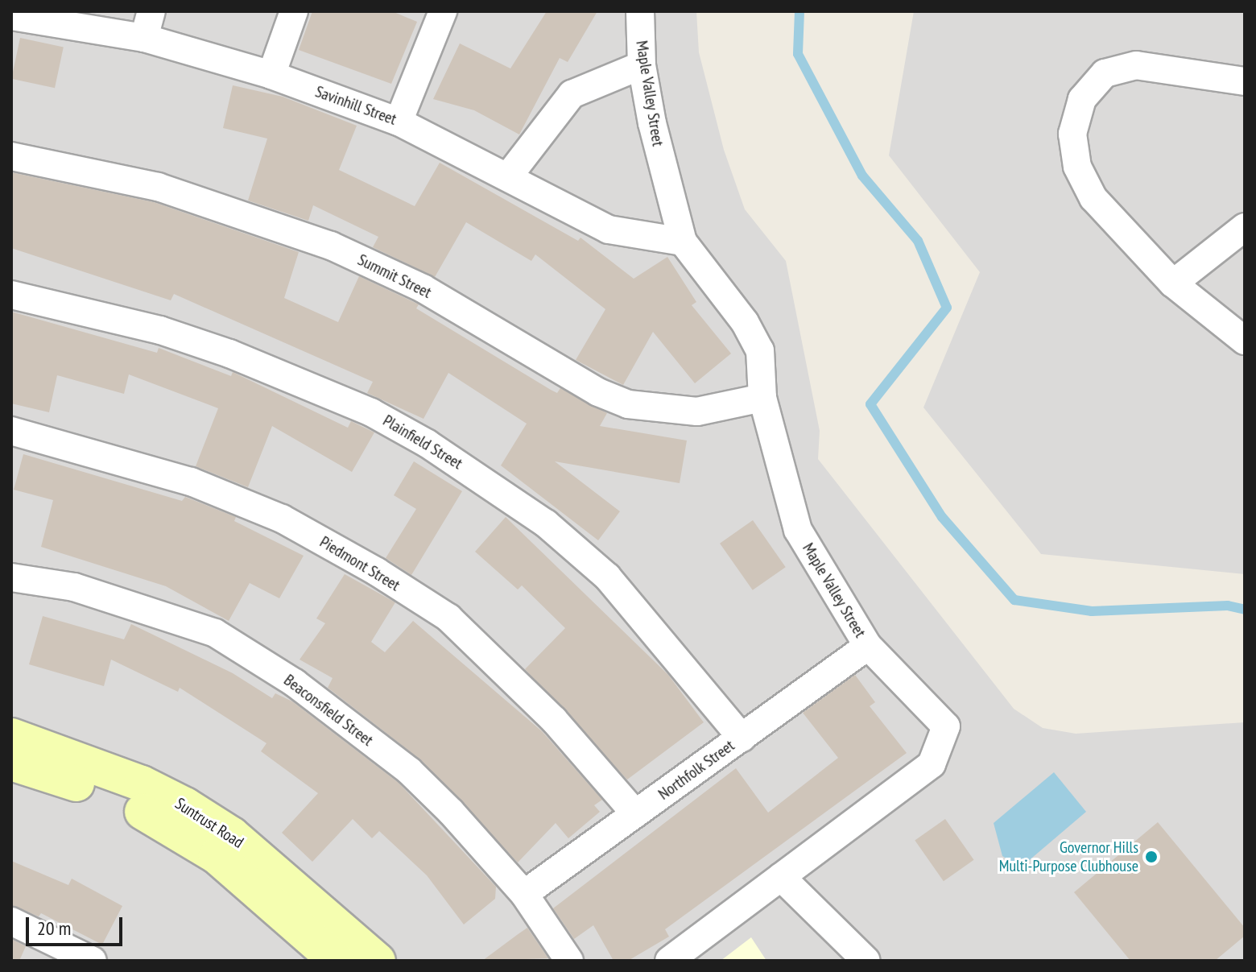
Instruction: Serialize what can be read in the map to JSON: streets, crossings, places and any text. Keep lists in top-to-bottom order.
{
  "streets": {
    "street": [
      "Maple Valley Street",
      "Savinhill Street",
      "Summit Street",
      "Plainfield Street",
      "Piedmont Street",
      "Beaconsfield Street",
      "Northfolk Street",
      "Suntrust Road"
    ]
  },
  "crossings": [
    ["Maple Valley Street", "Savinhill Street"],
    ["Maple Valley Street", "Summit Street"],
    ["Maple Valley Street", "Northfolk Street"],
    ["Plainfield Street", "Northfolk Street"],
    ["Piedmont Street", "Northfolk Street"],
    ["Beaconsfield Street", "Northfolk Street"]
  ],
  "places": ["Governor Hills Multi-Purpose Clubhouse"],
  "scale_bar": "20 m"
}
